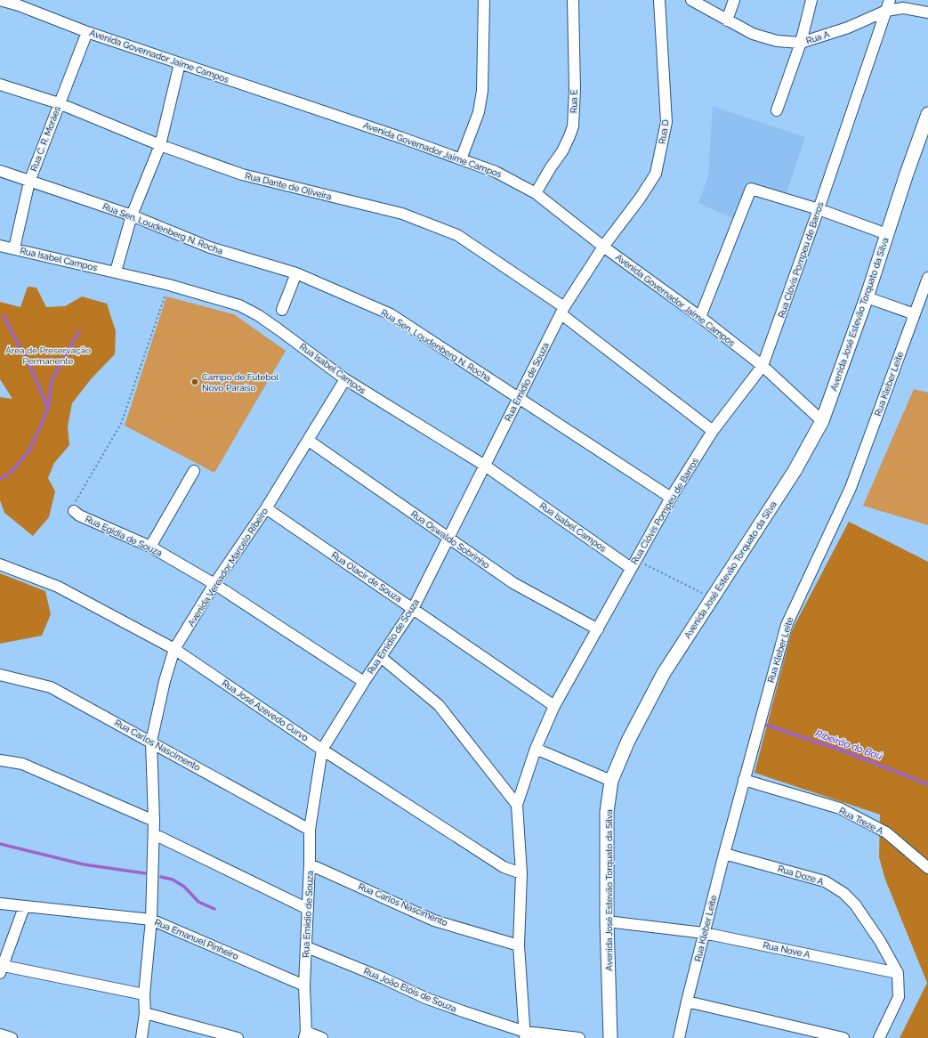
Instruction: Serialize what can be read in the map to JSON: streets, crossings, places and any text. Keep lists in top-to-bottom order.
{
  "streets": {
    "main road": ["Avenida José Estevão Torquato da Silva"],
    "street": [
      "Rua A",
      "Avenida Governador Jaime Campos",
      "Rua E",
      "Rua D",
      "Rua C. R. Moráes",
      "Rua Dante de Oliveira",
      "Rua Sen. Loudenberg N. Rocha",
      "Rua Isabel Campos",
      "Rua Clóvis Pompeu de Barros",
      "Rua Emidio de Souza",
      "Rua Kleber Leite",
      "Rua Egidia de Souza",
      "Rua Oswaldo Sobrinho",
      "Avenida Vereador Marcelo Ribeiro",
      "Rua Olacir de Souza",
      "Rua José Azevedo Curvo",
      "Rua Carlos Nascimento",
      "Rua Treze A",
      "Rua Doze A",
      "Rua Emanuel Pinheiro",
      "Rua Nove A",
      "Rua João Elóis de Souza"
    ]
  },
  "crossings": [
    ["Rua A", "Rua Clóvis Pompeu de Barros"],
    ["Avenida Governador Jaime Campos", "Rua E"],
    ["Avenida Governador Jaime Campos", "Rua D"],
    ["Avenida Governador Jaime Campos", "Rua C. R. Moráes"],
    ["Avenida Governador Jaime Campos", "Rua Clóvis Pompeu de Barros"],
    ["Avenida Governador Jaime Campos", "Avenida José Estevão Torquato da Silva"],
    ["Avenida Governador Jaime Campos", "Rua Emidio de Souza"],
    ["Rua D", "Rua Emidio de Souza"],
    ["Rua C. R. Moráes", "Rua Dante de Oliveira"],
    ["Rua C. R. Moráes", "Rua Sen. Loudenberg N. Rocha"],
    ["Rua C. R. Moráes", "Rua Isabel Campos"],
    ["Rua Dante de Oliveira", "Rua Clóvis Pompeu de Barros"],
    ["Rua Dante de Oliveira", "Rua Emidio de Souza"],
    ["Rua Sen. Loudenberg N. Rocha", "Rua Clóvis Pompeu de Barros"],
    ["Rua Sen. Loudenberg N. Rocha", "Rua Emidio de Souza"],
    ["Rua Isabel Campos", "Rua Clóvis Pompeu de Barros"],
    ["Rua Isabel Campos", "Rua Emidio de Souza"],
    ["Rua Isabel Campos", "Avenida Vereador Marcelo Ribeiro"],
    ["Rua Clóvis Pompeu de Barros", "Rua Oswaldo Sobrinho"],
    ["Rua Clóvis Pompeu de Barros", "Rua Olacir de Souza"],
    ["Rua Clóvis Pompeu de Barros", "Rua José Azevedo Curvo"],
    ["Rua Clóvis Pompeu de Barros", "Rua Carlos Nascimento"],
    ["Rua Clóvis Pompeu de Barros", "Rua João Elóis de Souza"],
    ["Avenida José Estevão Torquato da Silva", "Rua Nove A"],
    ["Rua Emidio de Souza", "Rua Egidia de Souza"],
    ["Rua Emidio de Souza", "Rua Oswaldo Sobrinho"],
    ["Rua Emidio de Souza", "Rua Olacir de Souza"],
    ["Rua Emidio de Souza", "Rua José Azevedo Curvo"],
    ["Rua Emidio de Souza", "Rua Carlos Nascimento"],
    ["Rua Emidio de Souza", "Rua Emanuel Pinheiro"],
    ["Rua Emidio de Souza", "Rua João Elóis de Souza"],
    ["Rua Kleber Leite", "Rua Treze A"],
    ["Rua Kleber Leite", "Rua Doze A"],
    ["Rua Kleber Leite", "Rua Nove A"],
    ["Rua Egidia de Souza", "Avenida Vereador Marcelo Ribeiro"],
    ["Rua Oswaldo Sobrinho", "Avenida Vereador Marcelo Ribeiro"],
    ["Avenida Vereador Marcelo Ribeiro", "Rua Olacir de Souza"],
    ["Avenida Vereador Marcelo Ribeiro", "Rua José Azevedo Curvo"],
    ["Avenida Vereador Marcelo Ribeiro", "Rua Carlos Nascimento"],
    ["Avenida Vereador Marcelo Ribeiro", "Rua Emanuel Pinheiro"],
    ["Rua Doze A", "Rua Nove A"]
  ],
  "water": ["Ribeirão do Baú"],
  "parks": ["Área de Preservação Permanente"],
  "places": ["Campo de Futebol Novo Paraíso"]
}
